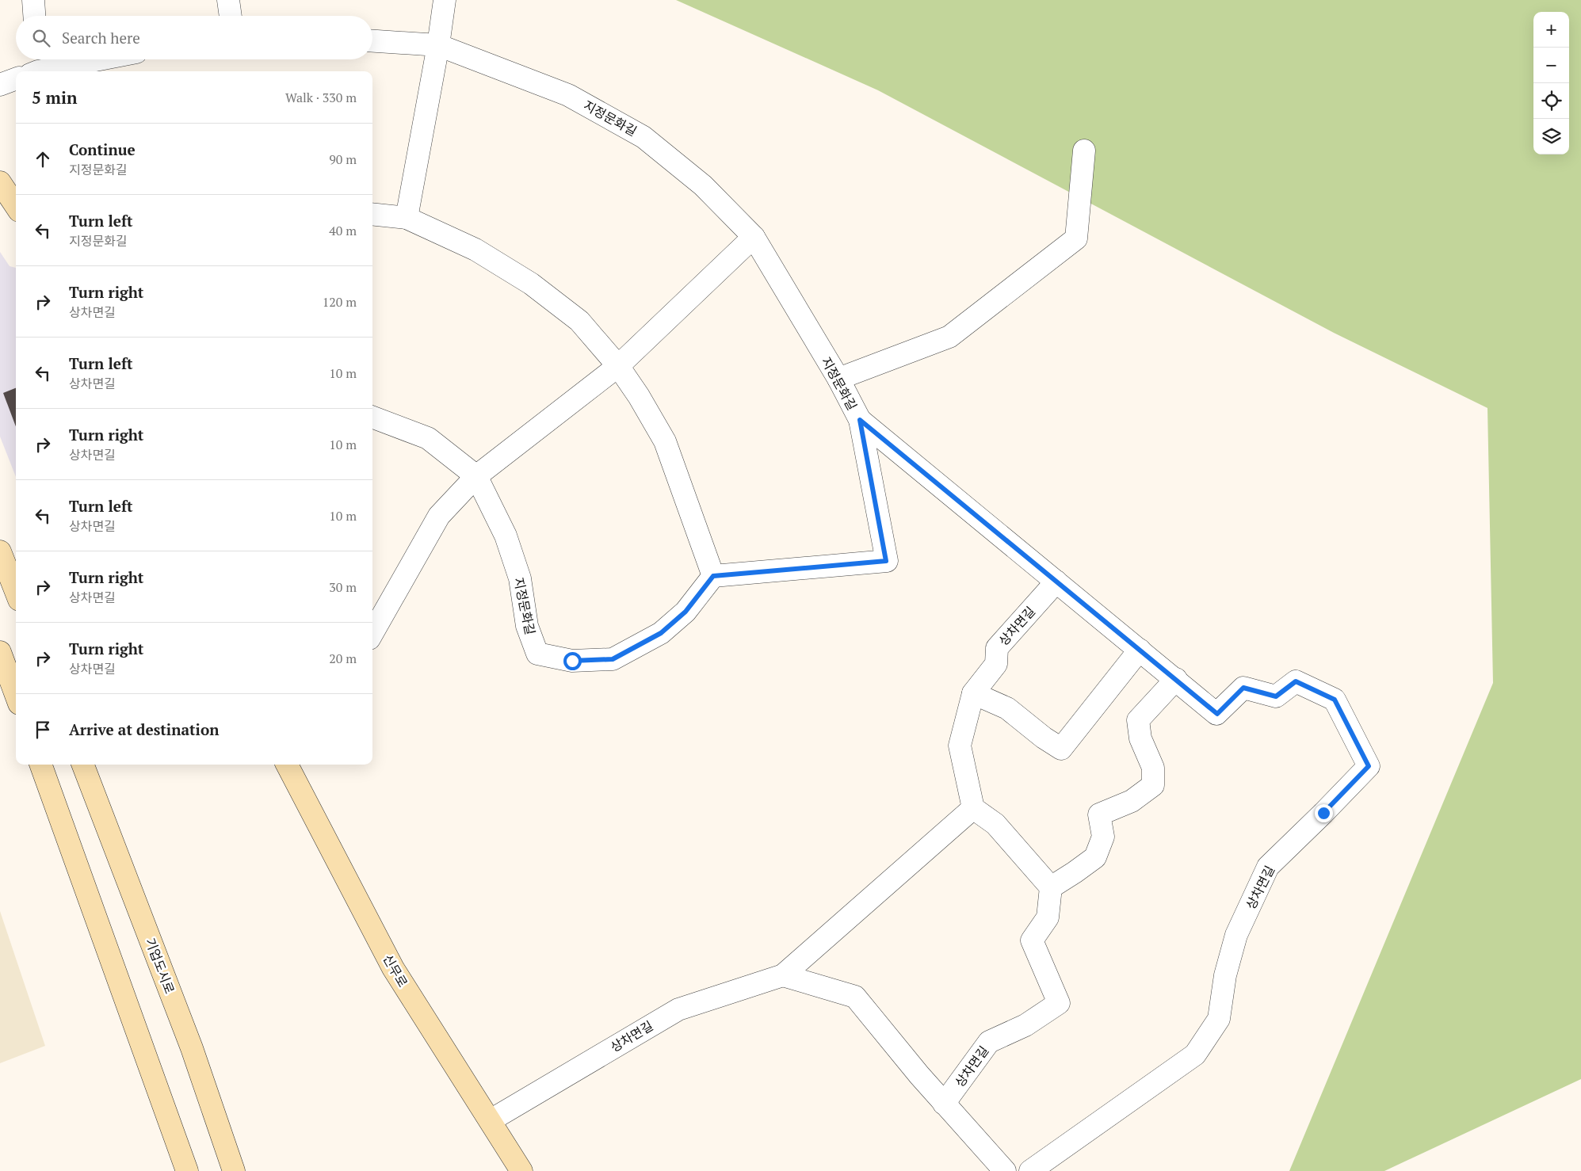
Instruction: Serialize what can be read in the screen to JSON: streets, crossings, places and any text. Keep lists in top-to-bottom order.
{
  "streets": {
    "main road": ["기업도시로", "신무로"],
    "street": ["지정문화길", "상차면길"]
  },
  "crossings": [
    ["지정문화길", "상차면길"],
    ["상차면길", "신무로"]
  ],
  "page": {
    "map_buttons": ["+", "−"],
    "search": "Search here",
    "heading": ["5 min", "Walk · 330 m"],
    "list": [
      ["Continue", "지정문화길", "90 m"],
      ["Turn left", "지정문화길", "40 m"],
      ["Turn right", "상차면길", "120 m"],
      ["Turn left", "상차면길", "10 m"],
      ["Turn right", "상차면길", "10 m"],
      ["Turn left", "상차면길", "10 m"],
      ["Turn right", "상차면길", "30 m"],
      ["Turn right", "상차면길", "20 m"],
      "Arrive at destination"
    ]
  }
}
